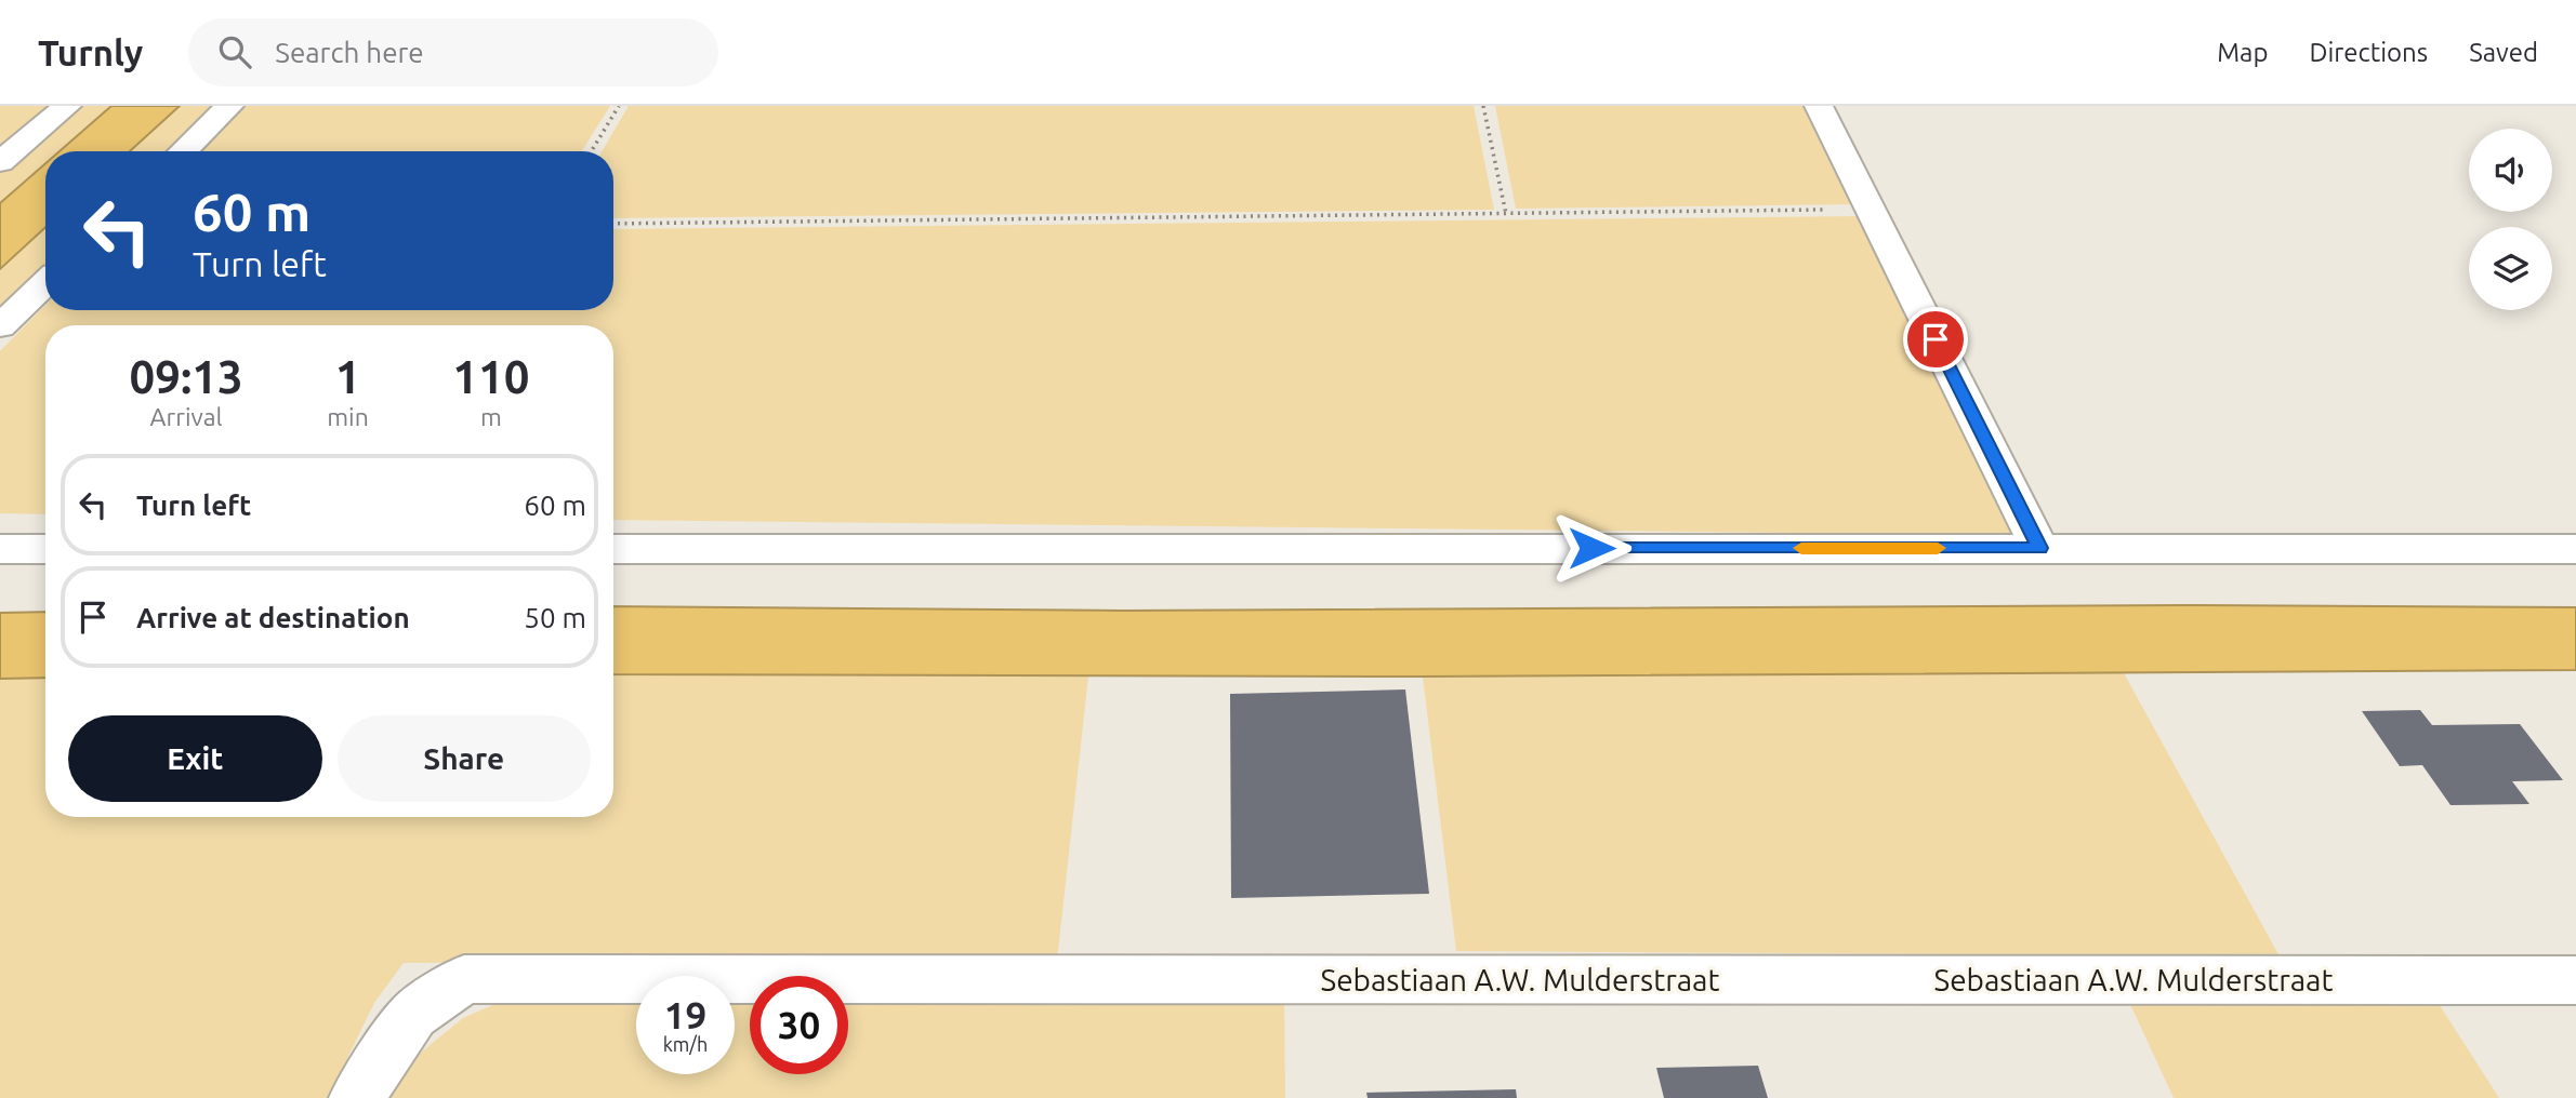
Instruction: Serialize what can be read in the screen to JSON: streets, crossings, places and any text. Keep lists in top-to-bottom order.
{
  "streets": {
    "street": ["Sebastiaan A.W. Mulderstraat"]
  },
  "page": {
    "header": "Turnly",
    "search": "Search here",
    "nav": ["Map", "Directions", "Saved"],
    "turn": ["60 m", "Turn left"],
    "eta": [
      "09:13",
      "Arrival",
      "1",
      "min",
      "110",
      "m"
    ],
    "list": [
      {
        "name": "Turn left",
        "value": "60 m"
      },
      {
        "name": "Arrive at destination",
        "value": "50 m"
      }
    ],
    "buttons": ["Exit", "Share"],
    "speed": "19 km/h",
    "limit": "30"
  }
}
